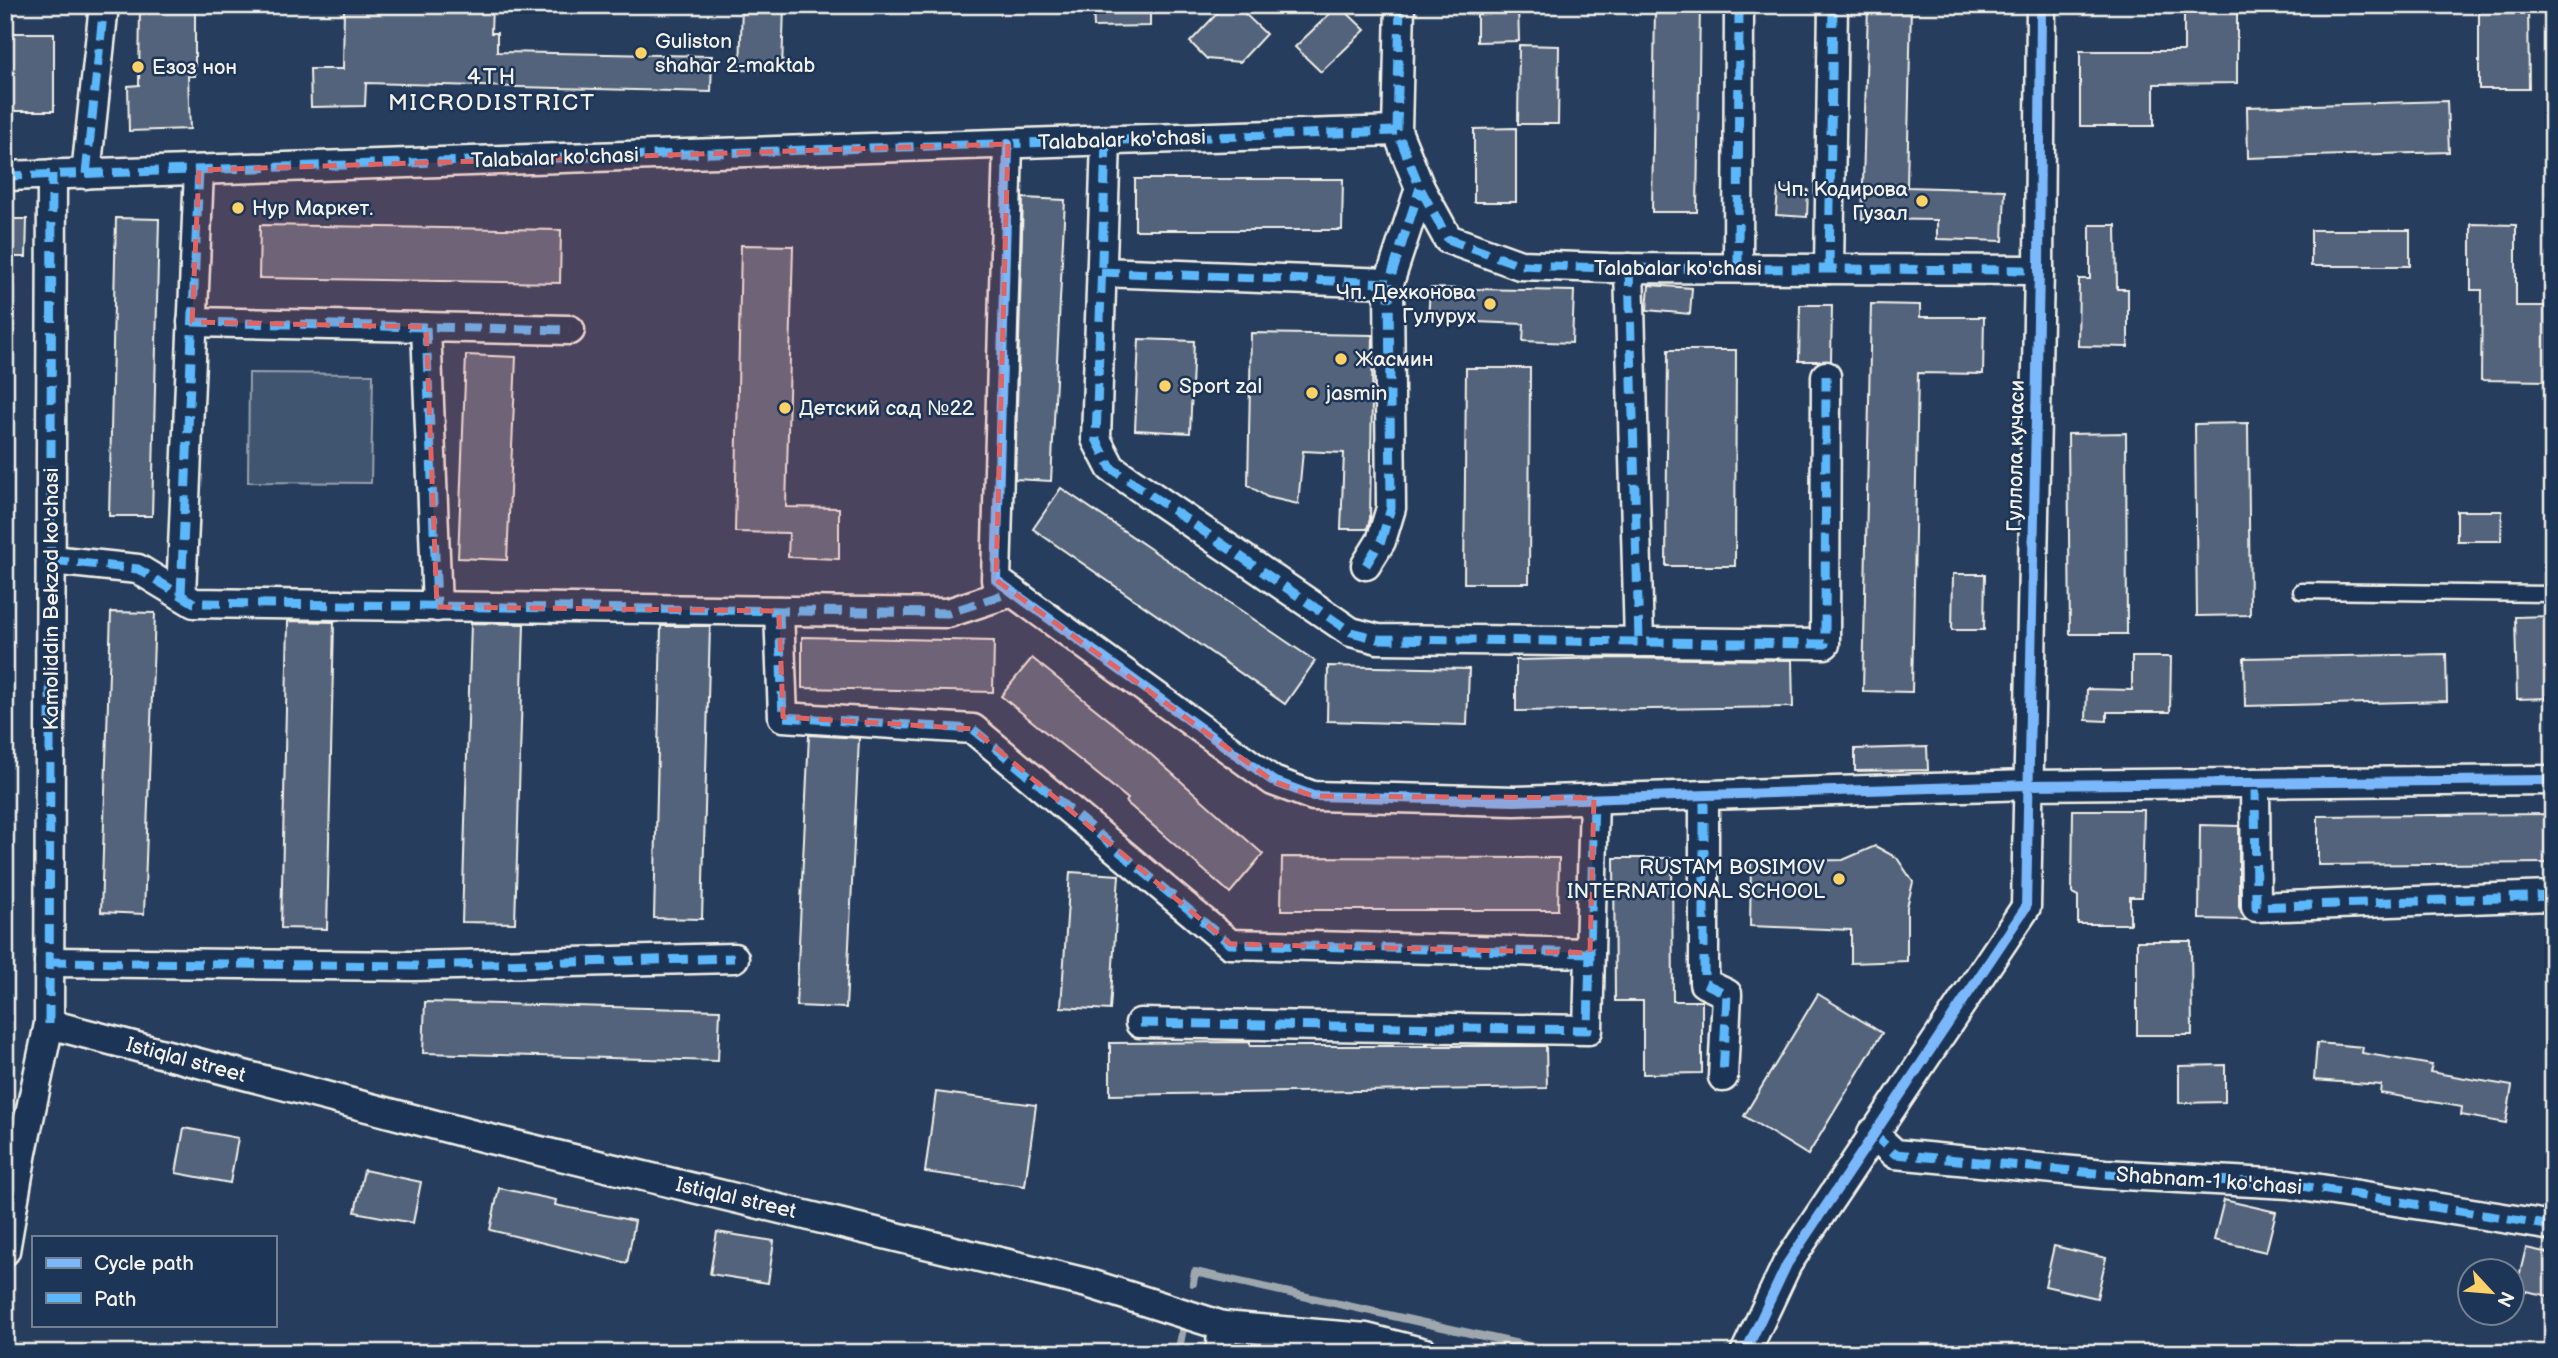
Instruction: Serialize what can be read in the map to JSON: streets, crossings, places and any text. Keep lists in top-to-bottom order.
{
  "streets": {
    "street": [
      "Talabalar ko'chasi",
      "Гуллола кучаси",
      "Kamoliddin Bekzod ko'chasi",
      "Istiqlal street",
      "Shabnam-1 ko'chasi"
    ]
  },
  "crossings": [
    ["Talabalar ko'chasi", "Гуллола кучаси"],
    ["Talabalar ko'chasi", "Kamoliddin Bekzod ko'chasi"],
    ["Гуллола кучаси", "Shabnam-1 ko'chasi"],
    ["Kamoliddin Bekzod ko'chasi", "Istiqlal street"]
  ],
  "districts": ["4TH MICRODISTRICT"],
  "places": [
    "Guliston shahar 2-maktab",
    "Езоз нон",
    "Чп. Кодирова Гузал",
    "Нур Маркет.",
    "Чп. Дехконова Гулурух",
    "Жасмин",
    "Sport zal",
    "jasmin",
    "Детский сад №22",
    "RUSTAM BOSIMOV INTERNATIONAL SCHOOL"
  ],
  "legend": ["Cycle path", "Path"],
  "north": "bottom right"
}
